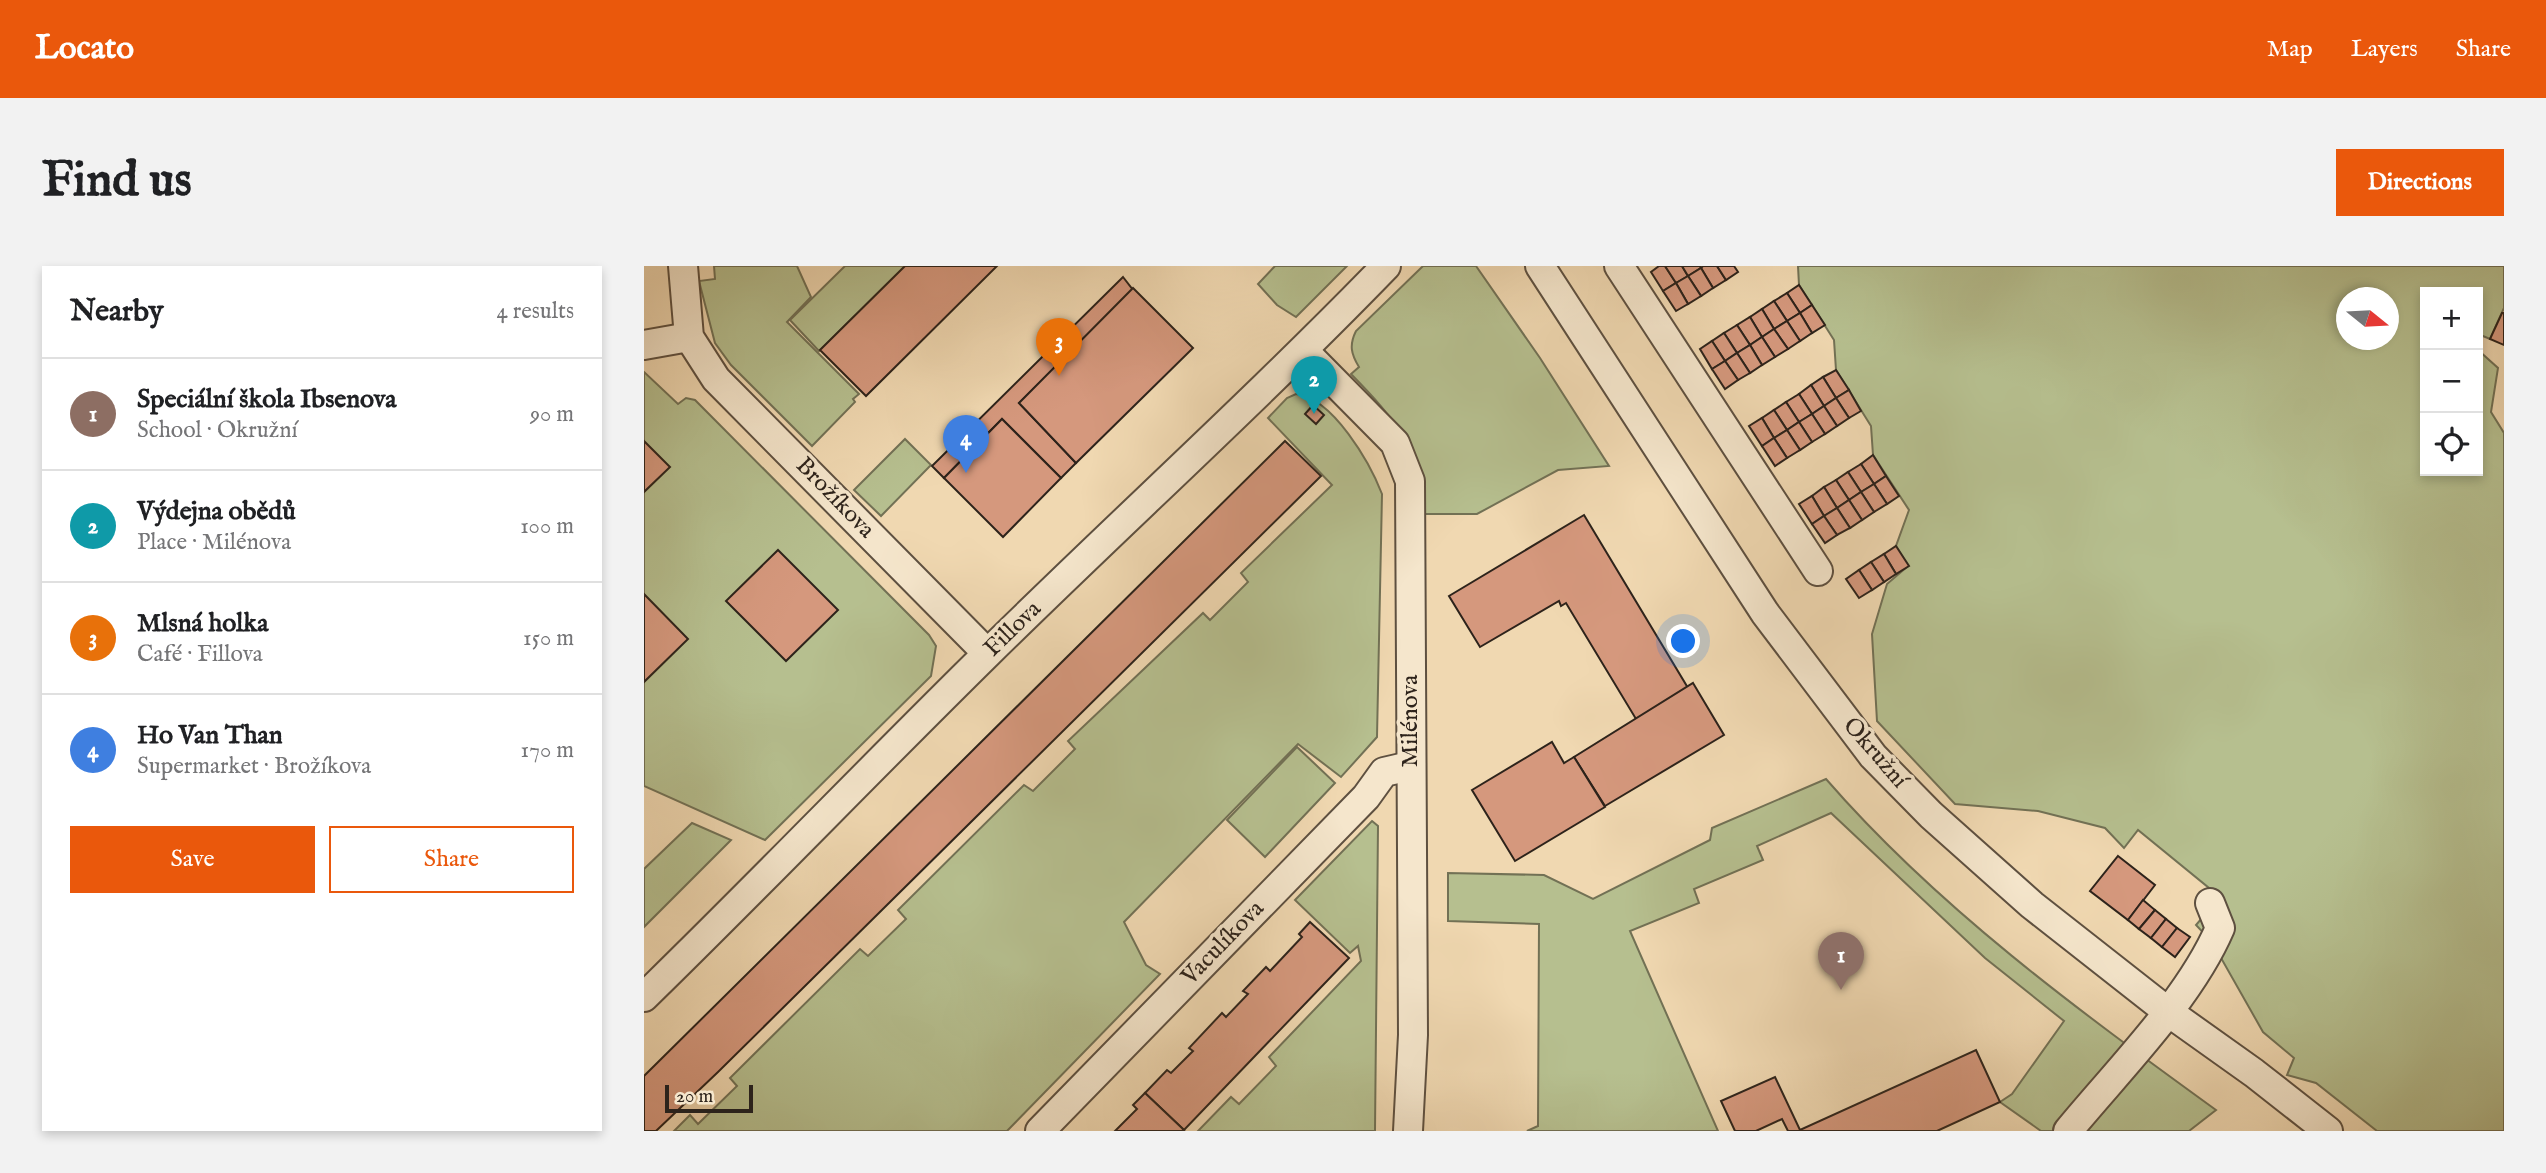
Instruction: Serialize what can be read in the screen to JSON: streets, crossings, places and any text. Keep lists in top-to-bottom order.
{
  "streets": {
    "street": [
      "Brožíkova",
      "Fillova",
      "Milénova",
      "Okružní",
      "Vaculíkova"
    ]
  },
  "crossings": [
    ["Brožíkova", "Fillova"],
    ["Fillova", "Milénova"],
    ["Milénova", "Vaculíkova"]
  ],
  "scale_bar": "20 m",
  "north": "right",
  "page": {
    "header": "Locato",
    "nav": ["Map", "Layers", "Share"],
    "buttons": [
      "Directions",
      ["Save", "Share"]
    ],
    "title": "Find us",
    "heading": ["Nearby", "4 results"],
    "map_buttons": ["+", "−"],
    "pins": [
      "3",
      "2",
      "4",
      "1"
    ],
    "list": [
      {
        "mark": "1",
        "name": "Speciální škola Ibsenova",
        "note": "School · Okružní",
        "value": "90 m"
      },
      {
        "mark": "2",
        "name": "Výdejna obědů",
        "note": "Place · Milénova",
        "value": "100 m"
      },
      {
        "mark": "3",
        "name": "Mlsná holka",
        "note": "Café · Fillova",
        "value": "150 m"
      },
      {
        "mark": "4",
        "name": "Ho Van Than",
        "note": "Supermarket · Brožíkova",
        "value": "170 m"
      }
    ],
    "scale": "20 m"
  }
}
